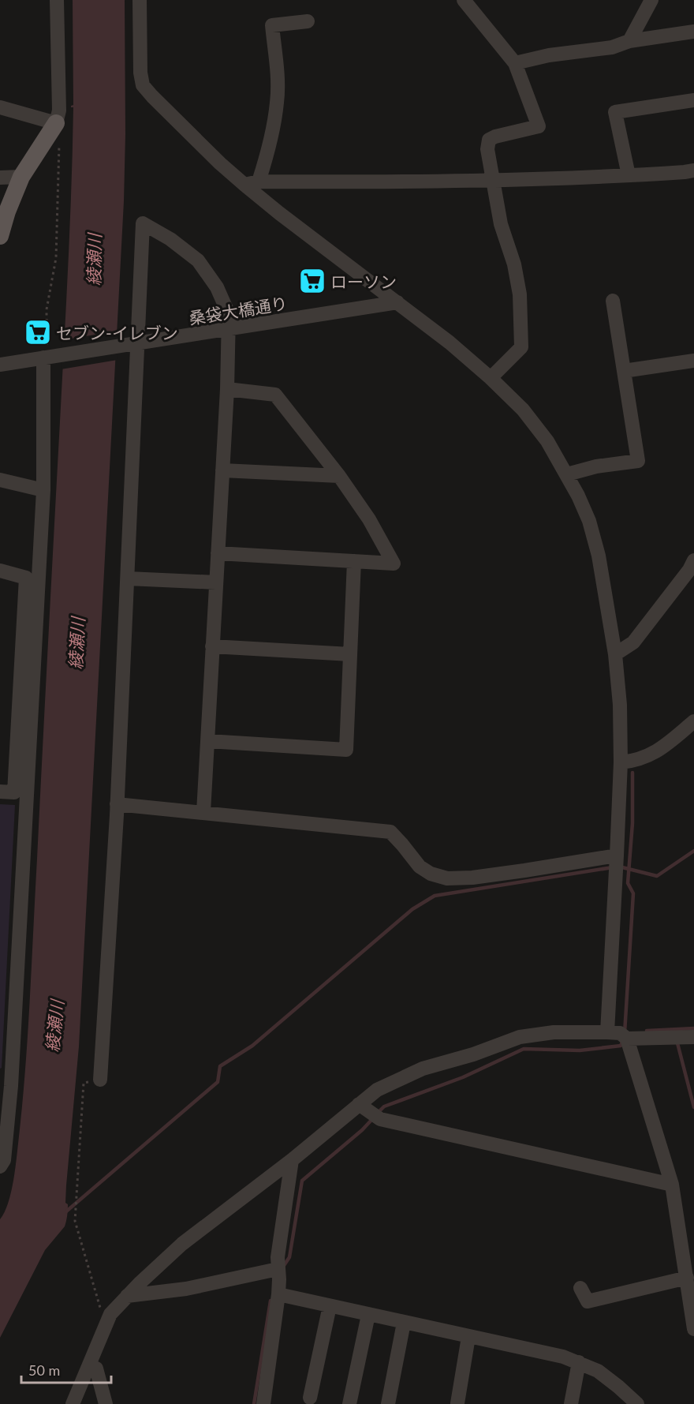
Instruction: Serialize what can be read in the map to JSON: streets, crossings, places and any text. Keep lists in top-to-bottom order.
{
  "streets": {
    "street": ["桑袋大橋通り"]
  },
  "water": ["綾瀬川"],
  "places": {
    "supermarket": ["ローソン", "セブン-イレブン"]
  },
  "scale_bar": "50 m"
}
